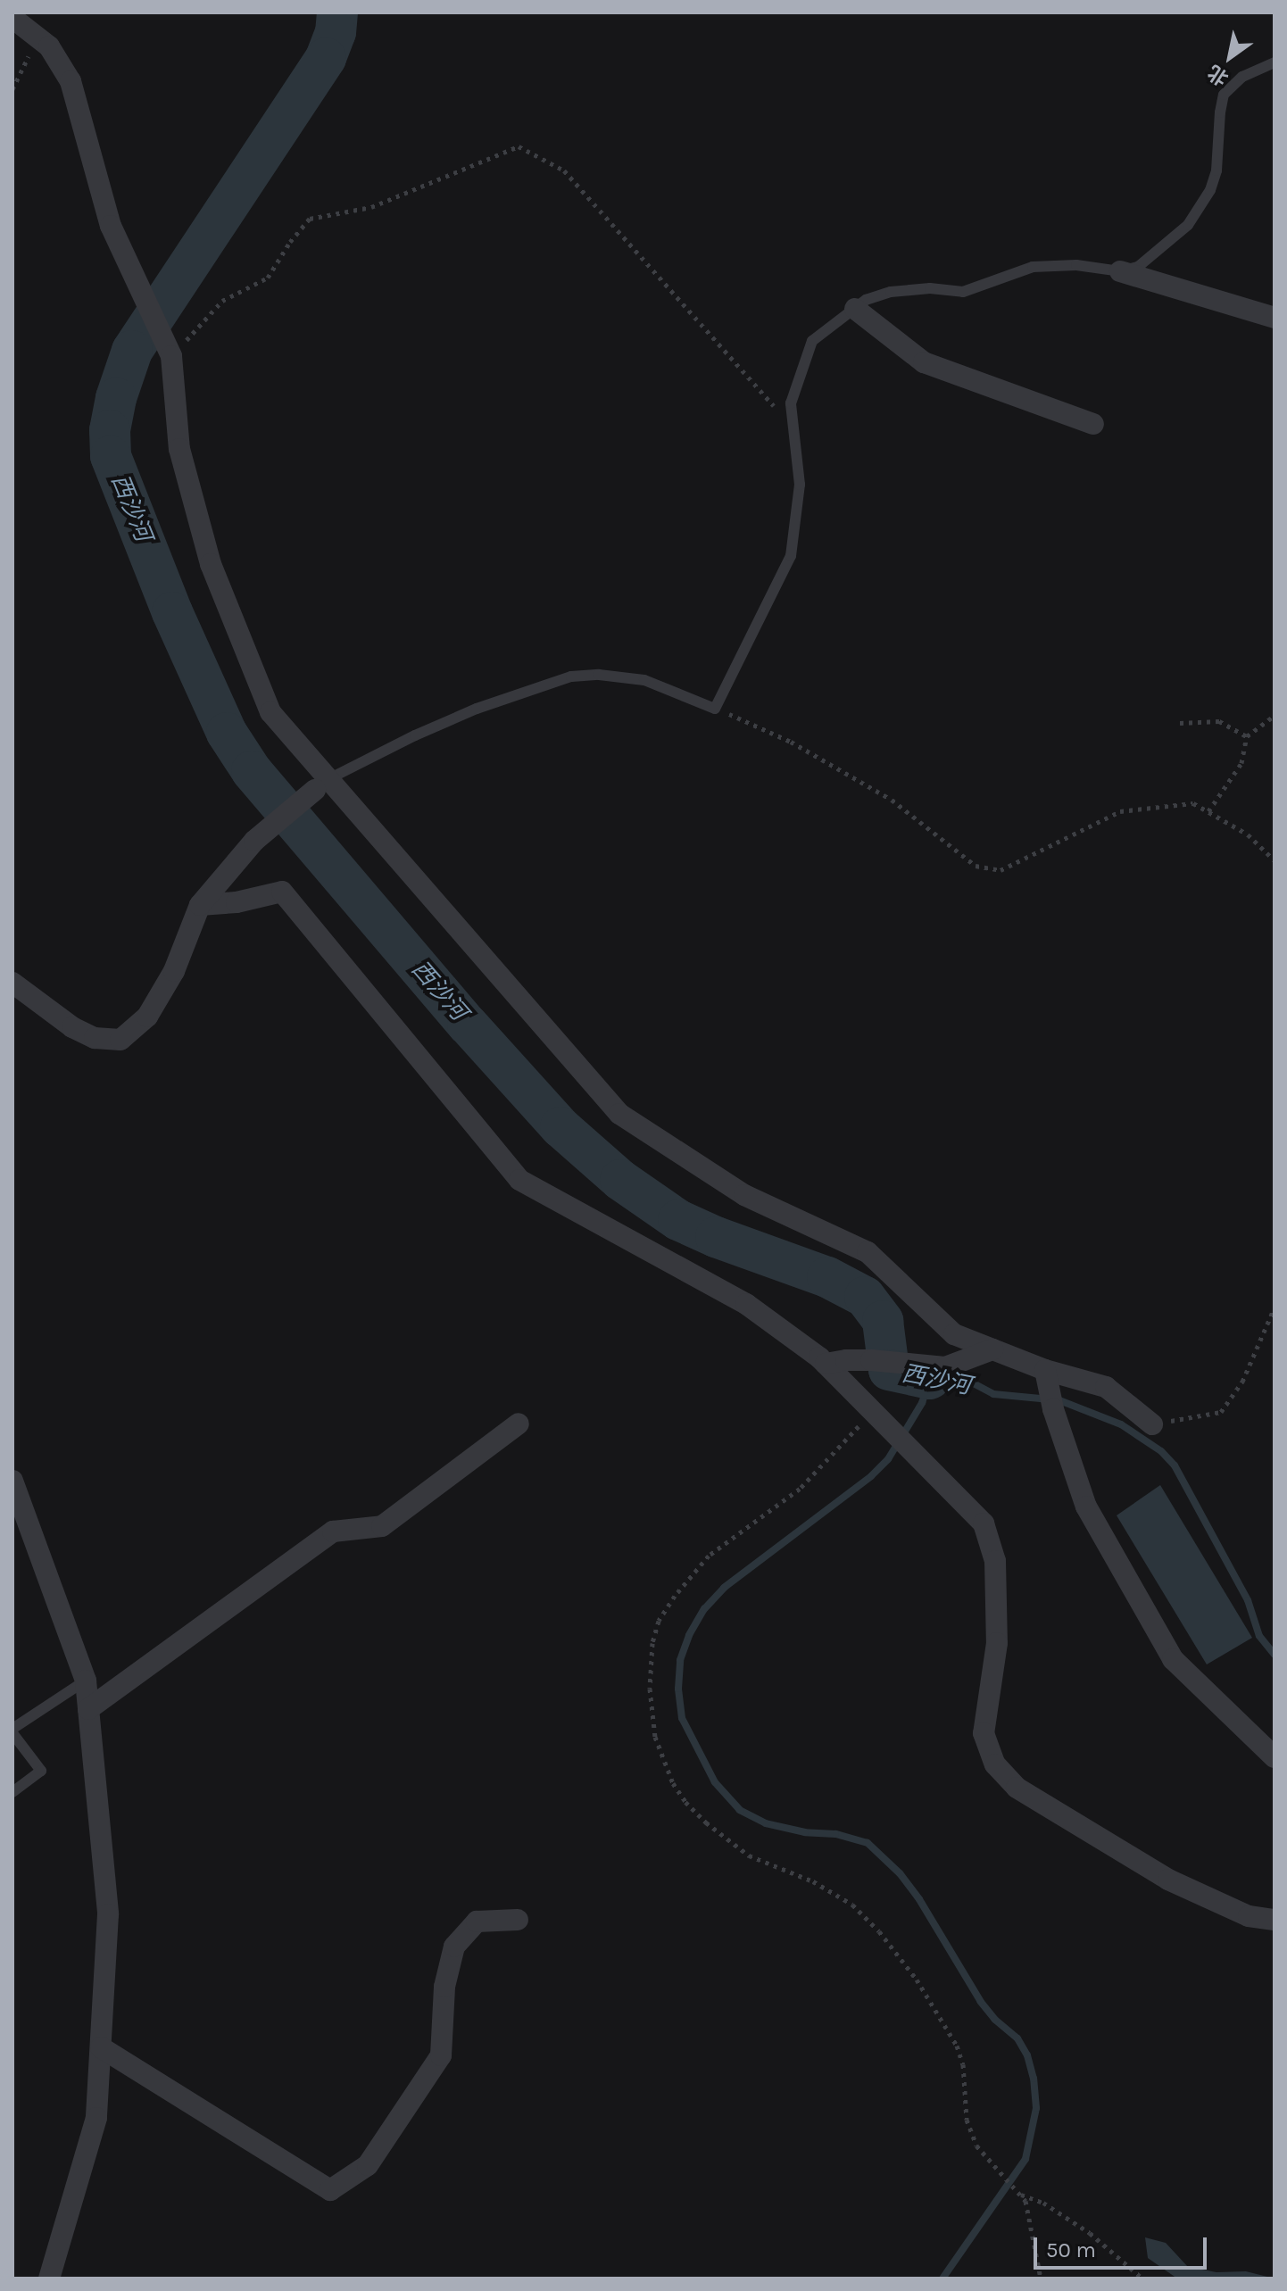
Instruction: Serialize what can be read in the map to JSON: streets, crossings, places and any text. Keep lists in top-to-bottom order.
{
  "water": ["西沙河"],
  "scale_bar": "50 m",
  "north": "bottom left"
}
